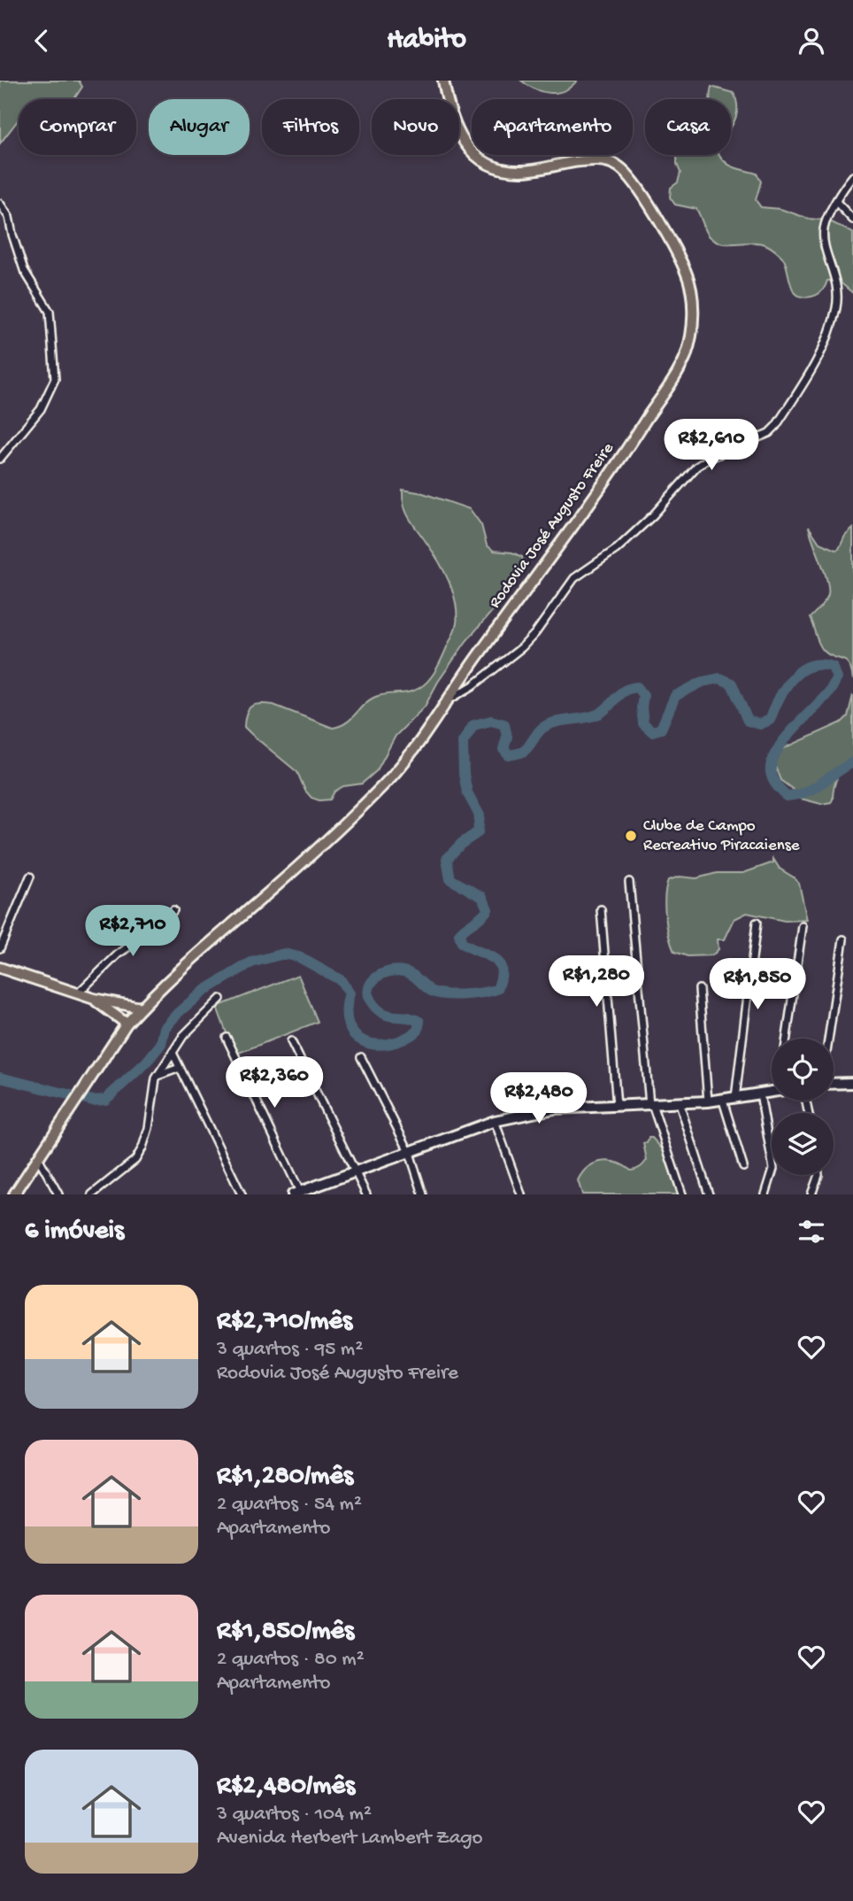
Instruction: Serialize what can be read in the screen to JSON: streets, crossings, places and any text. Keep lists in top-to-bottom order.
{
  "streets": {
    "main road": ["Rodovia José Augusto Freire"]
  },
  "places": ["Clube de Campo Recreativo Piracaiense"],
  "page": {
    "header": "Habito",
    "chip": [
      "Comprar",
      "Alugar",
      "Filtros",
      "Novo",
      "Apartamento",
      "Casa"
    ],
    "price": [
      "R$2,610",
      "R$2,710",
      "R$1,280",
      "R$1,850",
      "R$2,360",
      "R$2,480"
    ],
    "heading": "6 imóveis",
    "list": [
      {
        "name": "R$2,710/mês",
        "note": "3 quartos · 95 m² · Rodovia José Augusto Freire"
      },
      {
        "name": "R$1,280/mês",
        "note": "2 quartos · 54 m² · Apartamento"
      },
      {
        "name": "R$1,850/mês",
        "note": "2 quartos · 80 m² · Apartamento"
      },
      {
        "name": "R$2,480/mês",
        "note": "3 quartos · 104 m² · Avenida Herbert Lambert Zago"
      }
    ]
  }
}
